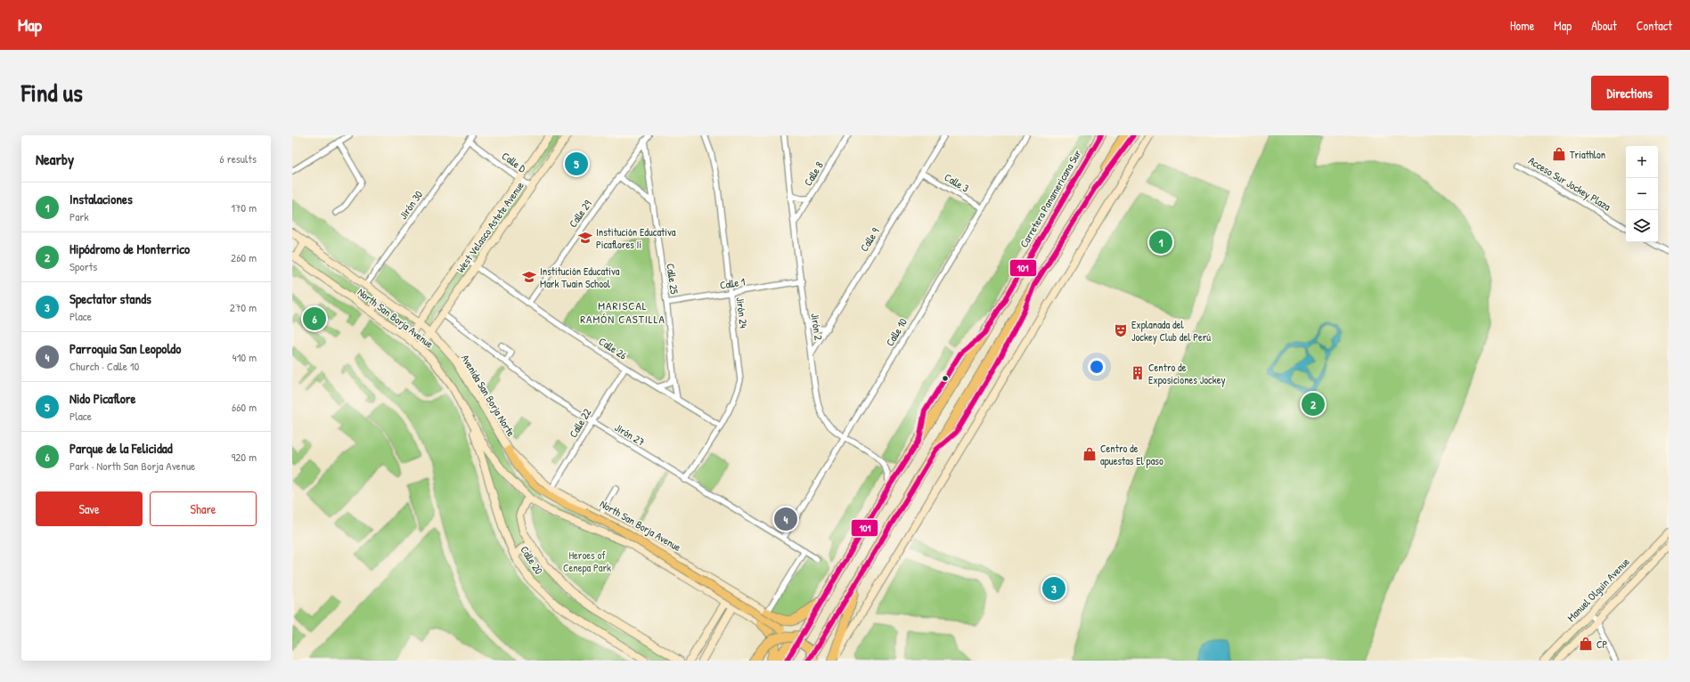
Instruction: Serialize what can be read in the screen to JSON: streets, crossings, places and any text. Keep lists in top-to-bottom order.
{
  "streets": {
    "highway": ["Carretera Panamericana Sur"],
    "main road": [
      "West Velasco Astete Avenue",
      "North San Borja Avenue",
      "Avenida San Borja Norte",
      "Calle 20",
      "Manuel Olguin Avenue"
    ],
    "street": [
      "Calle D",
      "Calle 8",
      "Calle 3",
      "Acceso Sur Jockey Plaza",
      "Jirón 30",
      "Calle 29",
      "Calle 9",
      "Calle 25",
      "Calle 1",
      "Jirón 24",
      "Jirón 2",
      "Calle 10",
      "Calle 26",
      "Calle 22",
      "Jirón 27"
    ]
  },
  "crossings": [
    ["Calle D", "Jirón 30"],
    ["Calle D", "West Velasco Astete Avenue"],
    ["Calle 8", "Jirón 2"],
    ["Calle 3", "Calle 9"],
    ["Calle 3", "Calle 10"],
    ["Carretera Panamericana Sur", "Jirón 2"],
    ["Jirón 30", "North San Borja Avenue"],
    ["Calle 29", "Calle 25"],
    ["Calle 29", "Calle 26"],
    ["West Velasco Astete Avenue", "North San Borja Avenue"],
    ["West Velasco Astete Avenue", "Calle 26"],
    ["West Velasco Astete Avenue", "Avenida San Borja Norte"],
    ["West Velasco Astete Avenue", "Jirón 27"],
    ["Calle 9", "Jirón 2"],
    ["Calle 25", "Calle 1"],
    ["Calle 25", "Calle 26"],
    ["Calle 1", "Jirón 24"],
    ["Calle 1", "Jirón 2"],
    ["Jirón 24", "Calle 26"],
    ["Jirón 24", "Jirón 27"],
    ["North San Borja Avenue", "Avenida San Borja Norte"],
    ["North San Borja Avenue", "Calle 22"],
    ["North San Borja Avenue", "Calle 20"],
    ["Jirón 2", "Calle 10"],
    ["Calle 10", "Jirón 27"],
    ["Calle 26", "Calle 22"],
    ["Calle 22", "Jirón 27"]
  ],
  "districts": ["MARISCAL RAMÓN CASTILLA"],
  "parks": ["Heroes of Cenepa Park"],
  "places": {
    "shop": ["Triathlon", "Centro de apuestas El paso", "CP"],
    "school or university": ["Institución Educativa Picaflores Ii", "Institución Educativa Mark Twain School"],
    "theatre": ["Explanada del Jockey Club del Perú"],
    "building": ["Centro de Exposiciones Jockey"]
  },
  "lines": ["transit line 101"],
  "page": {
    "header": "Map",
    "nav": [
      "Home",
      "Map",
      "About",
      "Contact"
    ],
    "title": "Find us",
    "buttons": [
      "Directions",
      ["Save", "Share"]
    ],
    "heading": ["Nearby", "6 results"],
    "map_buttons": ["+", "−"],
    "pins": [
      "5",
      "1",
      "6",
      "2",
      "4",
      "3"
    ],
    "list": [
      {
        "mark": "1",
        "name": "Instalaciones",
        "note": "Park",
        "value": "170 m"
      },
      {
        "mark": "2",
        "name": "Hipódromo de Monterrico",
        "note": "Sports",
        "value": "260 m"
      },
      {
        "mark": "3",
        "name": "Spectator stands",
        "note": "Place",
        "value": "270 m"
      },
      {
        "mark": "4",
        "name": "Parroquia San Leopoldo",
        "note": "Church · Calle 10",
        "value": "410 m"
      },
      {
        "mark": "5",
        "name": "Nido Picaflore",
        "note": "Place",
        "value": "660 m"
      },
      {
        "mark": "6",
        "name": "Parque de la Felicidad",
        "note": "Park · North San Borja Avenue",
        "value": "920 m"
      }
    ]
  }
}
